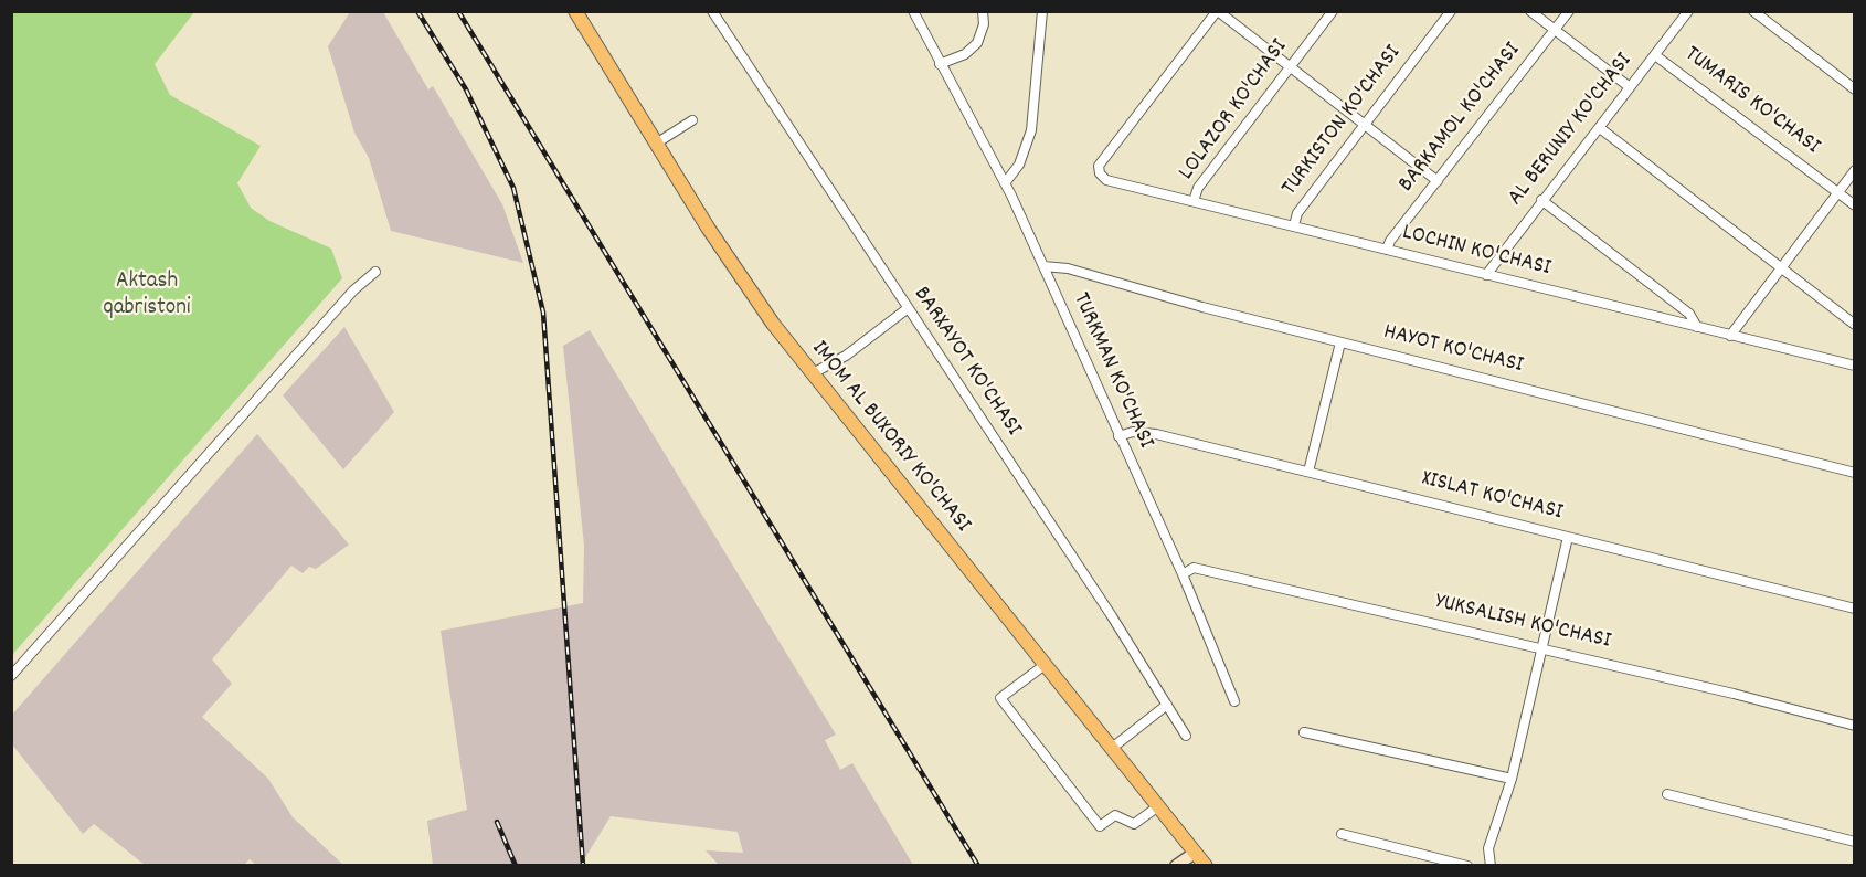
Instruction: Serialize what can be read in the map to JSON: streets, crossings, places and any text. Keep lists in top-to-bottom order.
{
  "streets": {
    "main road": ["IMOM AL BUXORIY KO'CHASI"],
    "street": [
      "TUMARIS KO'CHASI",
      "LOLAZOR KO'CHASI",
      "BARKAMOL KO'CHASI",
      "TURKISTON KO'CHASI",
      "AL BERUNIY KO'CHASI",
      "LOCHIN KO'CHASI",
      "HAYOT KO'CHASI",
      "BARXAYOT KO'CHASI",
      "TURKMAN KO'CHASI",
      "XISLAT KO'CHASI",
      "YUKSALISH KO'CHASI"
    ]
  },
  "crossings": [
    ["TUMARIS KO'CHASI", "AL BERUNIY KO'CHASI"],
    ["LOLAZOR KO'CHASI", "LOCHIN KO'CHASI"],
    ["BARKAMOL KO'CHASI", "LOCHIN KO'CHASI"],
    ["TURKISTON KO'CHASI", "LOCHIN KO'CHASI"],
    ["AL BERUNIY KO'CHASI", "LOCHIN KO'CHASI"],
    ["HAYOT KO'CHASI", "TURKMAN KO'CHASI"],
    ["TURKMAN KO'CHASI", "XISLAT KO'CHASI"],
    ["TURKMAN KO'CHASI", "YUKSALISH KO'CHASI"]
  ],
  "parks": ["Aktash qabristoni"]
}
